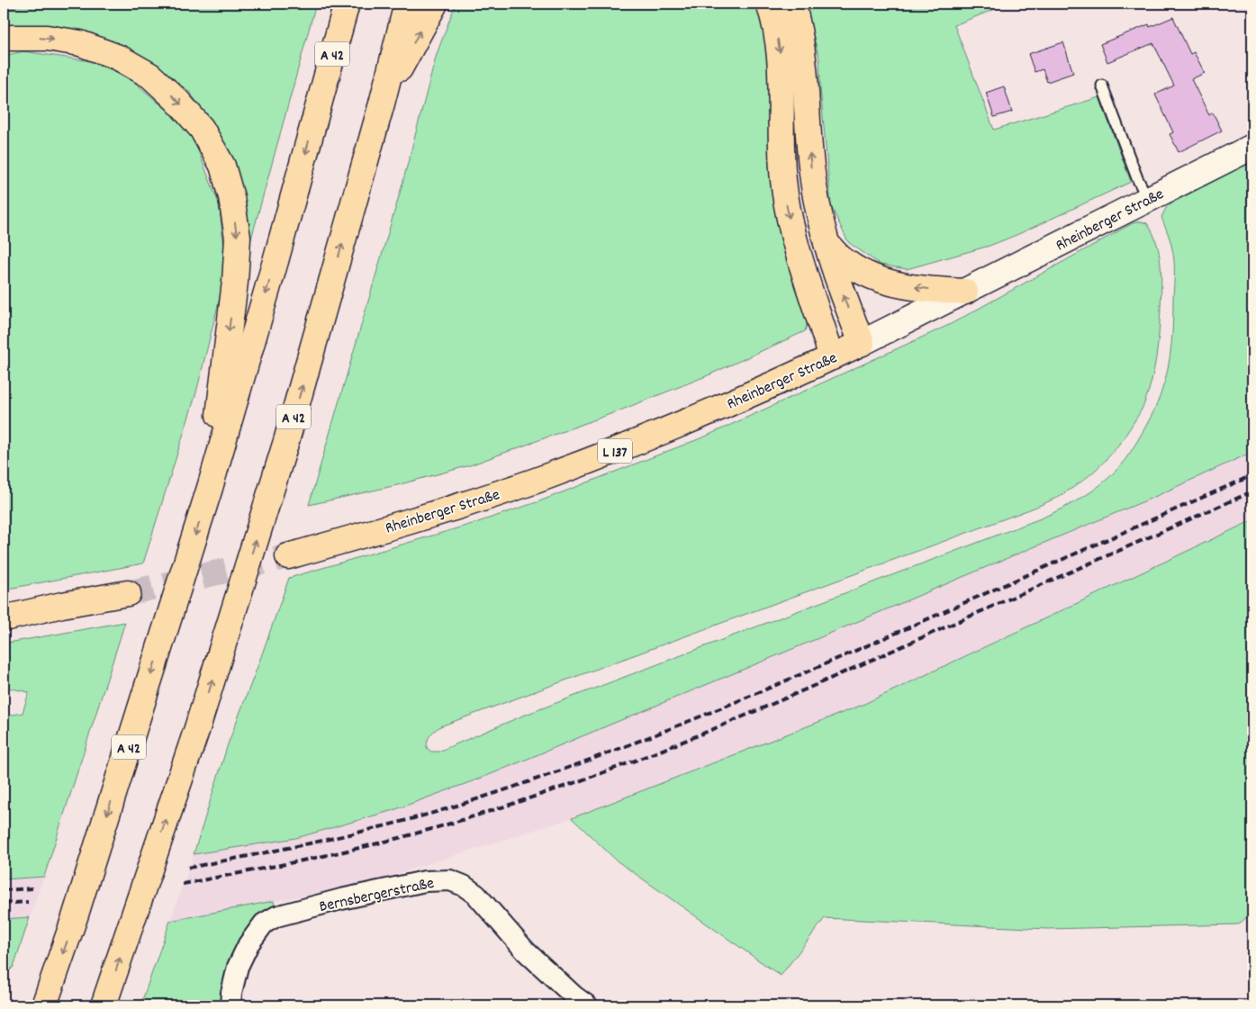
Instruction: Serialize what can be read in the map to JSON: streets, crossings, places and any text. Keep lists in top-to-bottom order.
{
  "streets": {
    "main road": ["A 42", "Rheinberger Straße", "L 137"],
    "street": ["Bernsbergerstraße"]
  }
}
